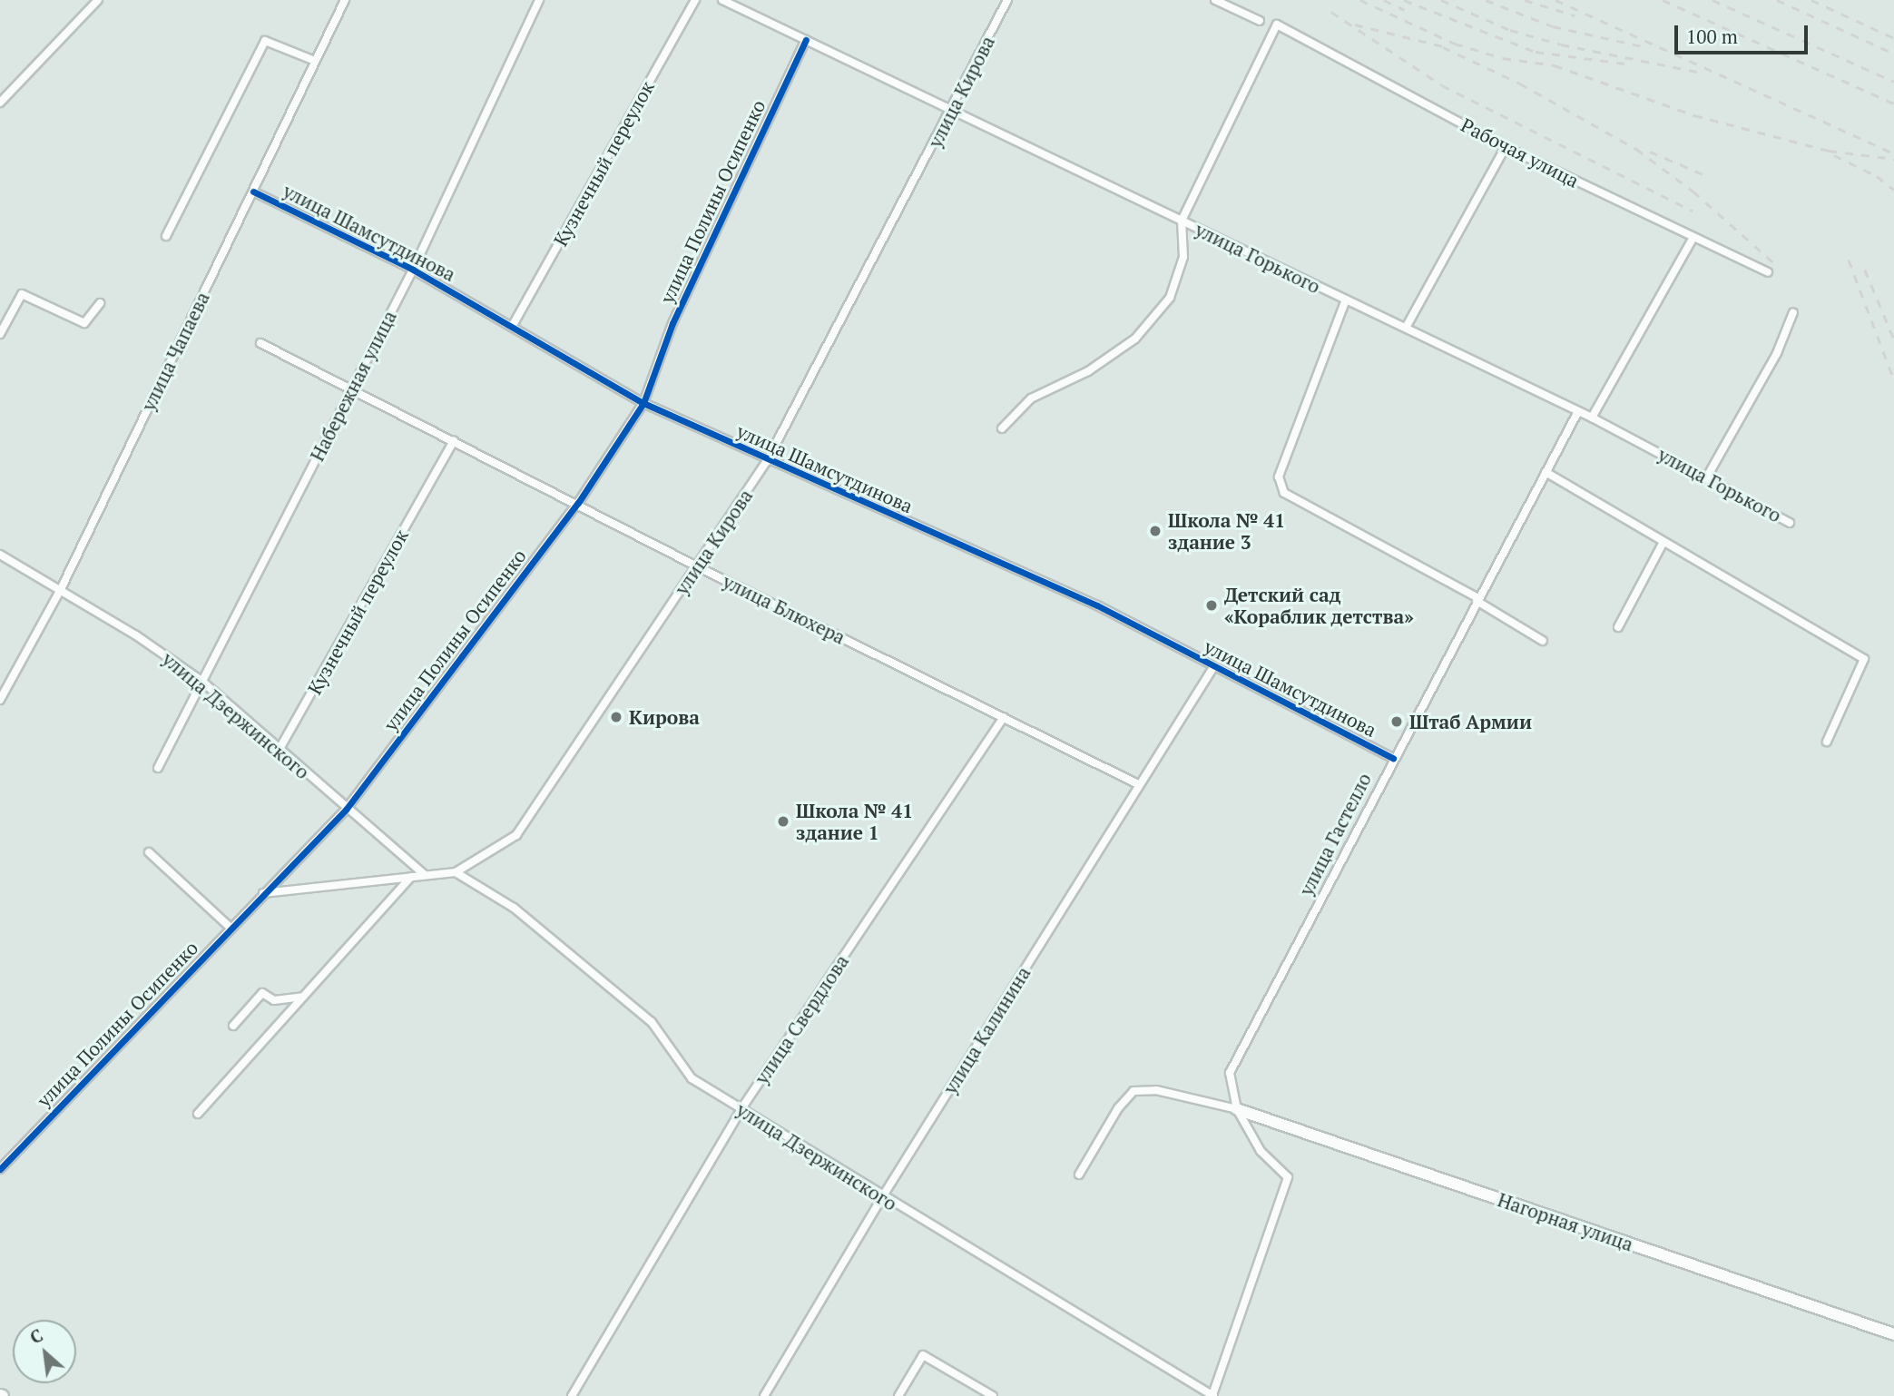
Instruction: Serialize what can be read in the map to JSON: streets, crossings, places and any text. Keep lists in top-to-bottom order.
{
  "streets": {
    "street": [
      "улица Кирова",
      "Рабочая улица",
      "Кузнечный переулок",
      "улица Полины Осипенко",
      "улица Шамсутдинова",
      "улица Горького",
      "улица Чапаева",
      "Набережная улица",
      "улица Блюхера",
      "улица Дзержинского",
      "улица Гастелло",
      "улица Свердлова",
      "улица Калинина",
      "Нагорная улица"
    ]
  },
  "crossings": [
    ["улица Кирова", "улица Полины Осипенко"],
    ["улица Кирова", "улица Шамсутдинова"],
    ["улица Кирова", "улица Горького"],
    ["улица Кирова", "улица Блюхера"],
    ["улица Кирова", "улица Дзержинского"],
    ["Рабочая улица", "улица Горького"],
    ["Кузнечный переулок", "улица Шамсутдинова"],
    ["Кузнечный переулок", "улица Блюхера"],
    ["Кузнечный переулок", "улица Дзержинского"],
    ["улица Полины Осипенко", "улица Шамсутдинова"],
    ["улица Полины Осипенко", "улица Горького"],
    ["улица Полины Осипенко", "улица Блюхера"],
    ["улица Полины Осипенко", "улица Дзержинского"],
    ["улица Шамсутдинова", "улица Чапаева"],
    ["улица Шамсутдинова", "Набережная улица"],
    ["улица Шамсутдинова", "улица Гастелло"],
    ["улица Шамсутдинова", "улица Калинина"],
    ["улица Горького", "улица Гастелло"],
    ["улица Чапаева", "улица Дзержинского"],
    ["Набережная улица", "улица Блюхера"],
    ["Набережная улица", "улица Дзержинского"],
    ["улица Блюхера", "улица Свердлова"],
    ["улица Блюхера", "улица Калинина"],
    ["улица Дзержинского", "улица Гастелло"],
    ["улица Дзержинского", "улица Свердлова"],
    ["улица Дзержинского", "улица Калинина"],
    ["улица Гастелло", "Нагорная улица"]
  ],
  "places": [
    "Школа № 41 здание 3",
    "Детский сад «Кораблик детства»",
    "Кирова",
    "Штаб Армии",
    "Школа № 41 здание 1"
  ],
  "scale_bar": "100 m",
  "north": "top left"
}
